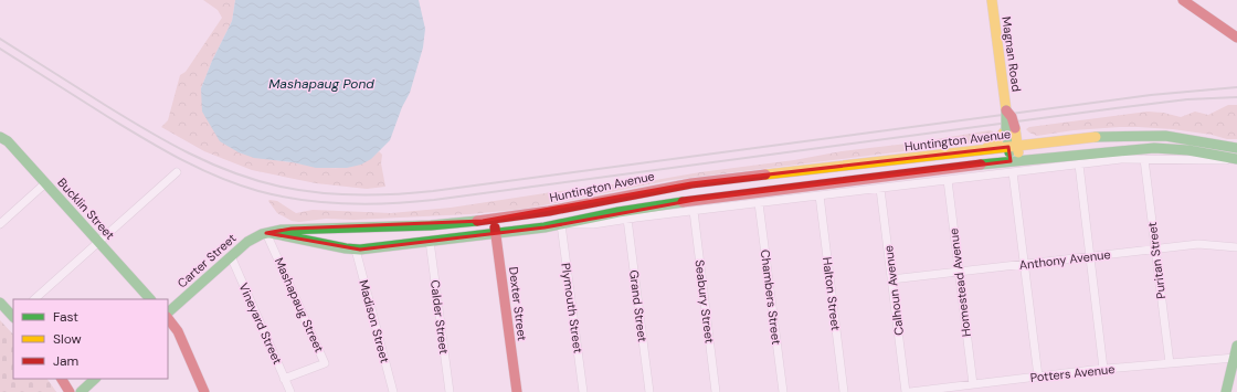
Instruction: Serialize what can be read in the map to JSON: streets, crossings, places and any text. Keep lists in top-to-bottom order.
{
  "streets": {
    "main road": [
      "Magnan Road",
      "Huntington Avenue",
      "Bucklin Street",
      "Carter Street",
      "Dexter Street"
    ],
    "street": [
      "Anthony Avenue",
      "Puritan Street",
      "Homestead Avenue",
      "Calhoun Avenue",
      "Halton Street",
      "Chambers Street",
      "Seabury Street",
      "Mashapaug Street",
      "Grand Street",
      "Plymouth Street",
      "Calder Street",
      "Madison Street",
      "Vineyard Street",
      "Potters Avenue"
    ]
  },
  "crossings": [
    ["Magnan Road", "Huntington Avenue"],
    ["Huntington Avenue", "Carter Street"],
    ["Huntington Avenue", "Dexter Street"],
    ["Huntington Avenue", "Mashapaug Street"],
    ["Anthony Avenue", "Puritan Street"],
    ["Anthony Avenue", "Homestead Avenue"],
    ["Anthony Avenue", "Calhoun Avenue"],
    ["Carter Street", "Mashapaug Street"],
    ["Carter Street", "Vineyard Street"],
    ["Puritan Street", "Potters Avenue"],
    ["Homestead Avenue", "Potters Avenue"],
    ["Mashapaug Street", "Vineyard Street"]
  ],
  "water": ["Mashapaug Pond"],
  "legend": ["Fast", "Slow", "Jam"]
}
